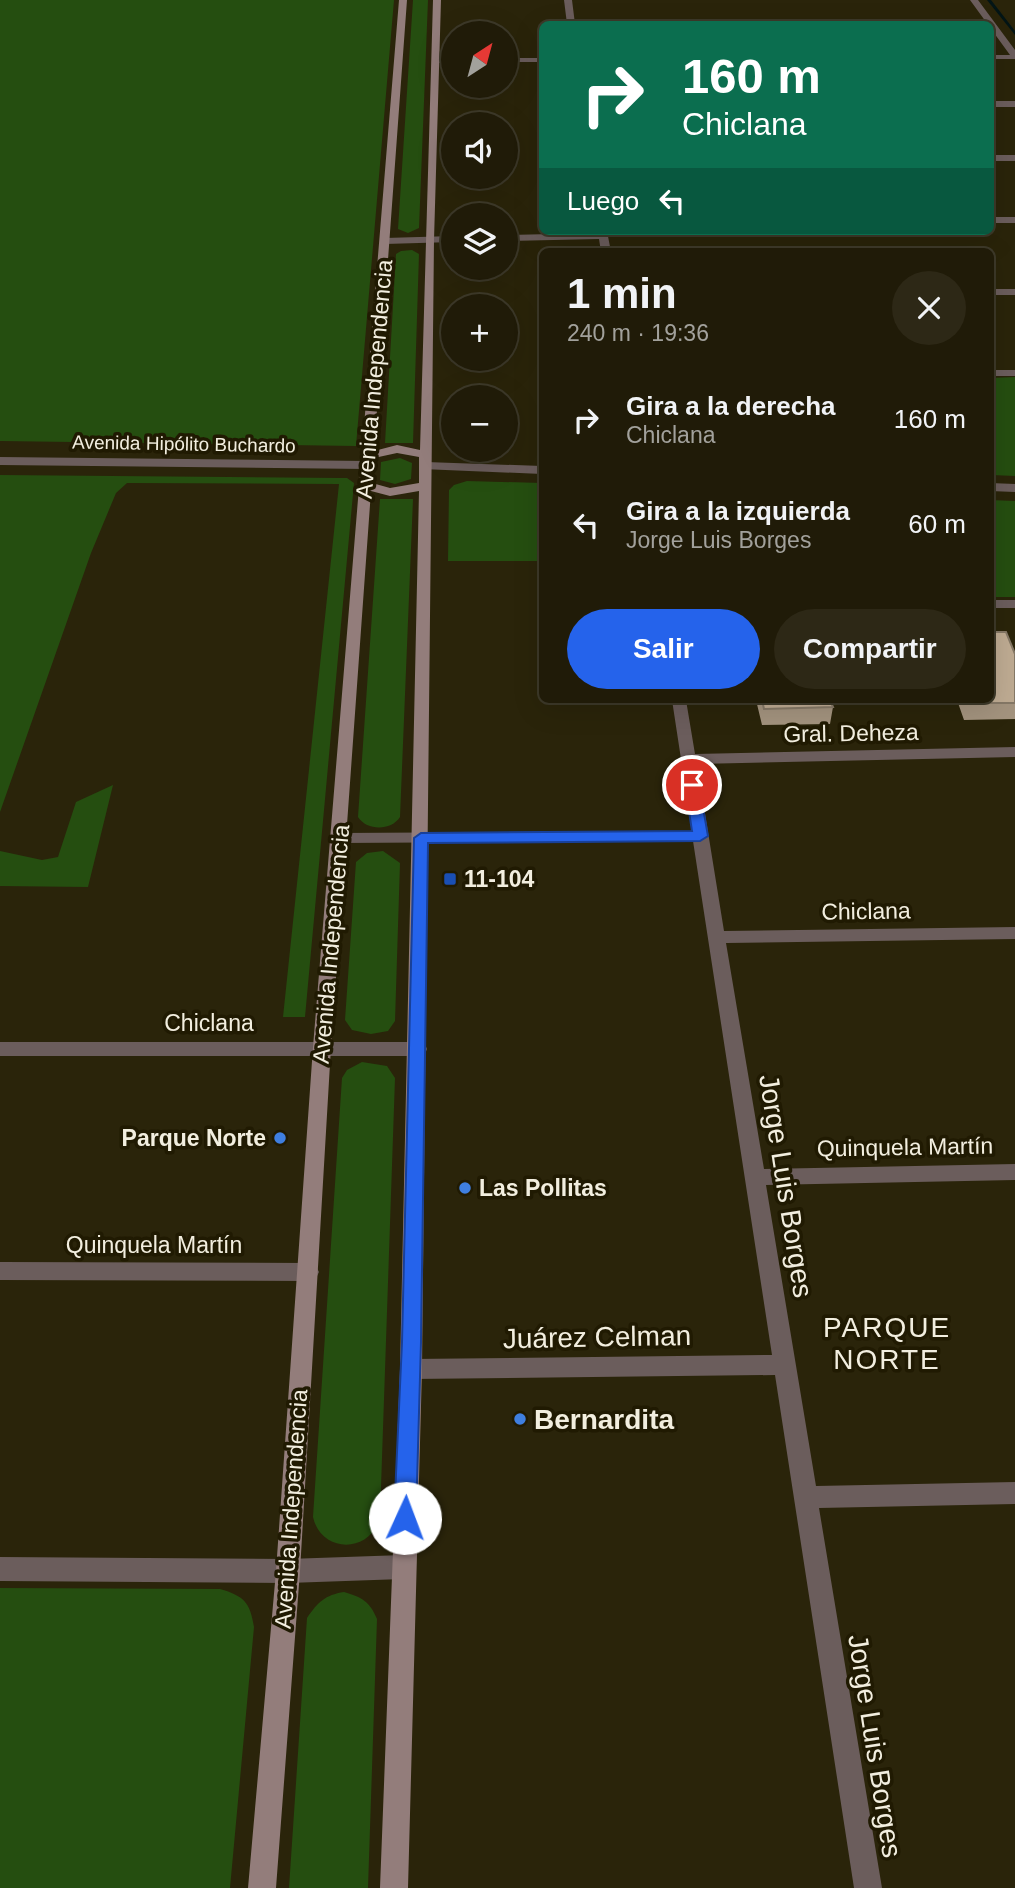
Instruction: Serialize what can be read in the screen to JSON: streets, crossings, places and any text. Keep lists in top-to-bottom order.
{
  "streets": {
    "main road": ["Avenida Independencia"],
    "street": [
      "Avenida Hipólito Buchardo",
      "Gral. Deheza",
      "Chiclana",
      "Quinquela Martín",
      "Jorge Luis Borges",
      "Juárez Celman"
    ]
  },
  "crossings": [
    ["Avenida Independencia", "Avenida Hipólito Buchardo"],
    ["Avenida Independencia", "Chiclana"],
    ["Avenida Independencia", "Quinquela Martín"],
    ["Avenida Independencia", "Juárez Celman"],
    ["Gral. Deheza", "Jorge Luis Borges"],
    ["Chiclana", "Jorge Luis Borges"],
    ["Quinquela Martín", "Jorge Luis Borges"],
    ["Jorge Luis Borges", "Juárez Celman"]
  ],
  "districts": ["PARQUE NORTE"],
  "places": {
    "transit": ["11-104"],
    "other": ["Parque Norte", "Las Pollitas", "Bernardita"]
  },
  "north": "top right",
  "page": {
    "map_buttons": ["+", "−"],
    "turn": ["160 m", "Chiclana"],
    "then": "Luego",
    "heading": ["1 min", "240 m · 19:36"],
    "list": [
      {
        "name": "Gira a la derecha",
        "note": "Chiclana",
        "value": "160 m"
      },
      {
        "name": "Gira a la izquierda",
        "note": "Jorge Luis Borges",
        "value": "60 m"
      }
    ],
    "buttons": ["Salir", "Compartir"]
  }
}
